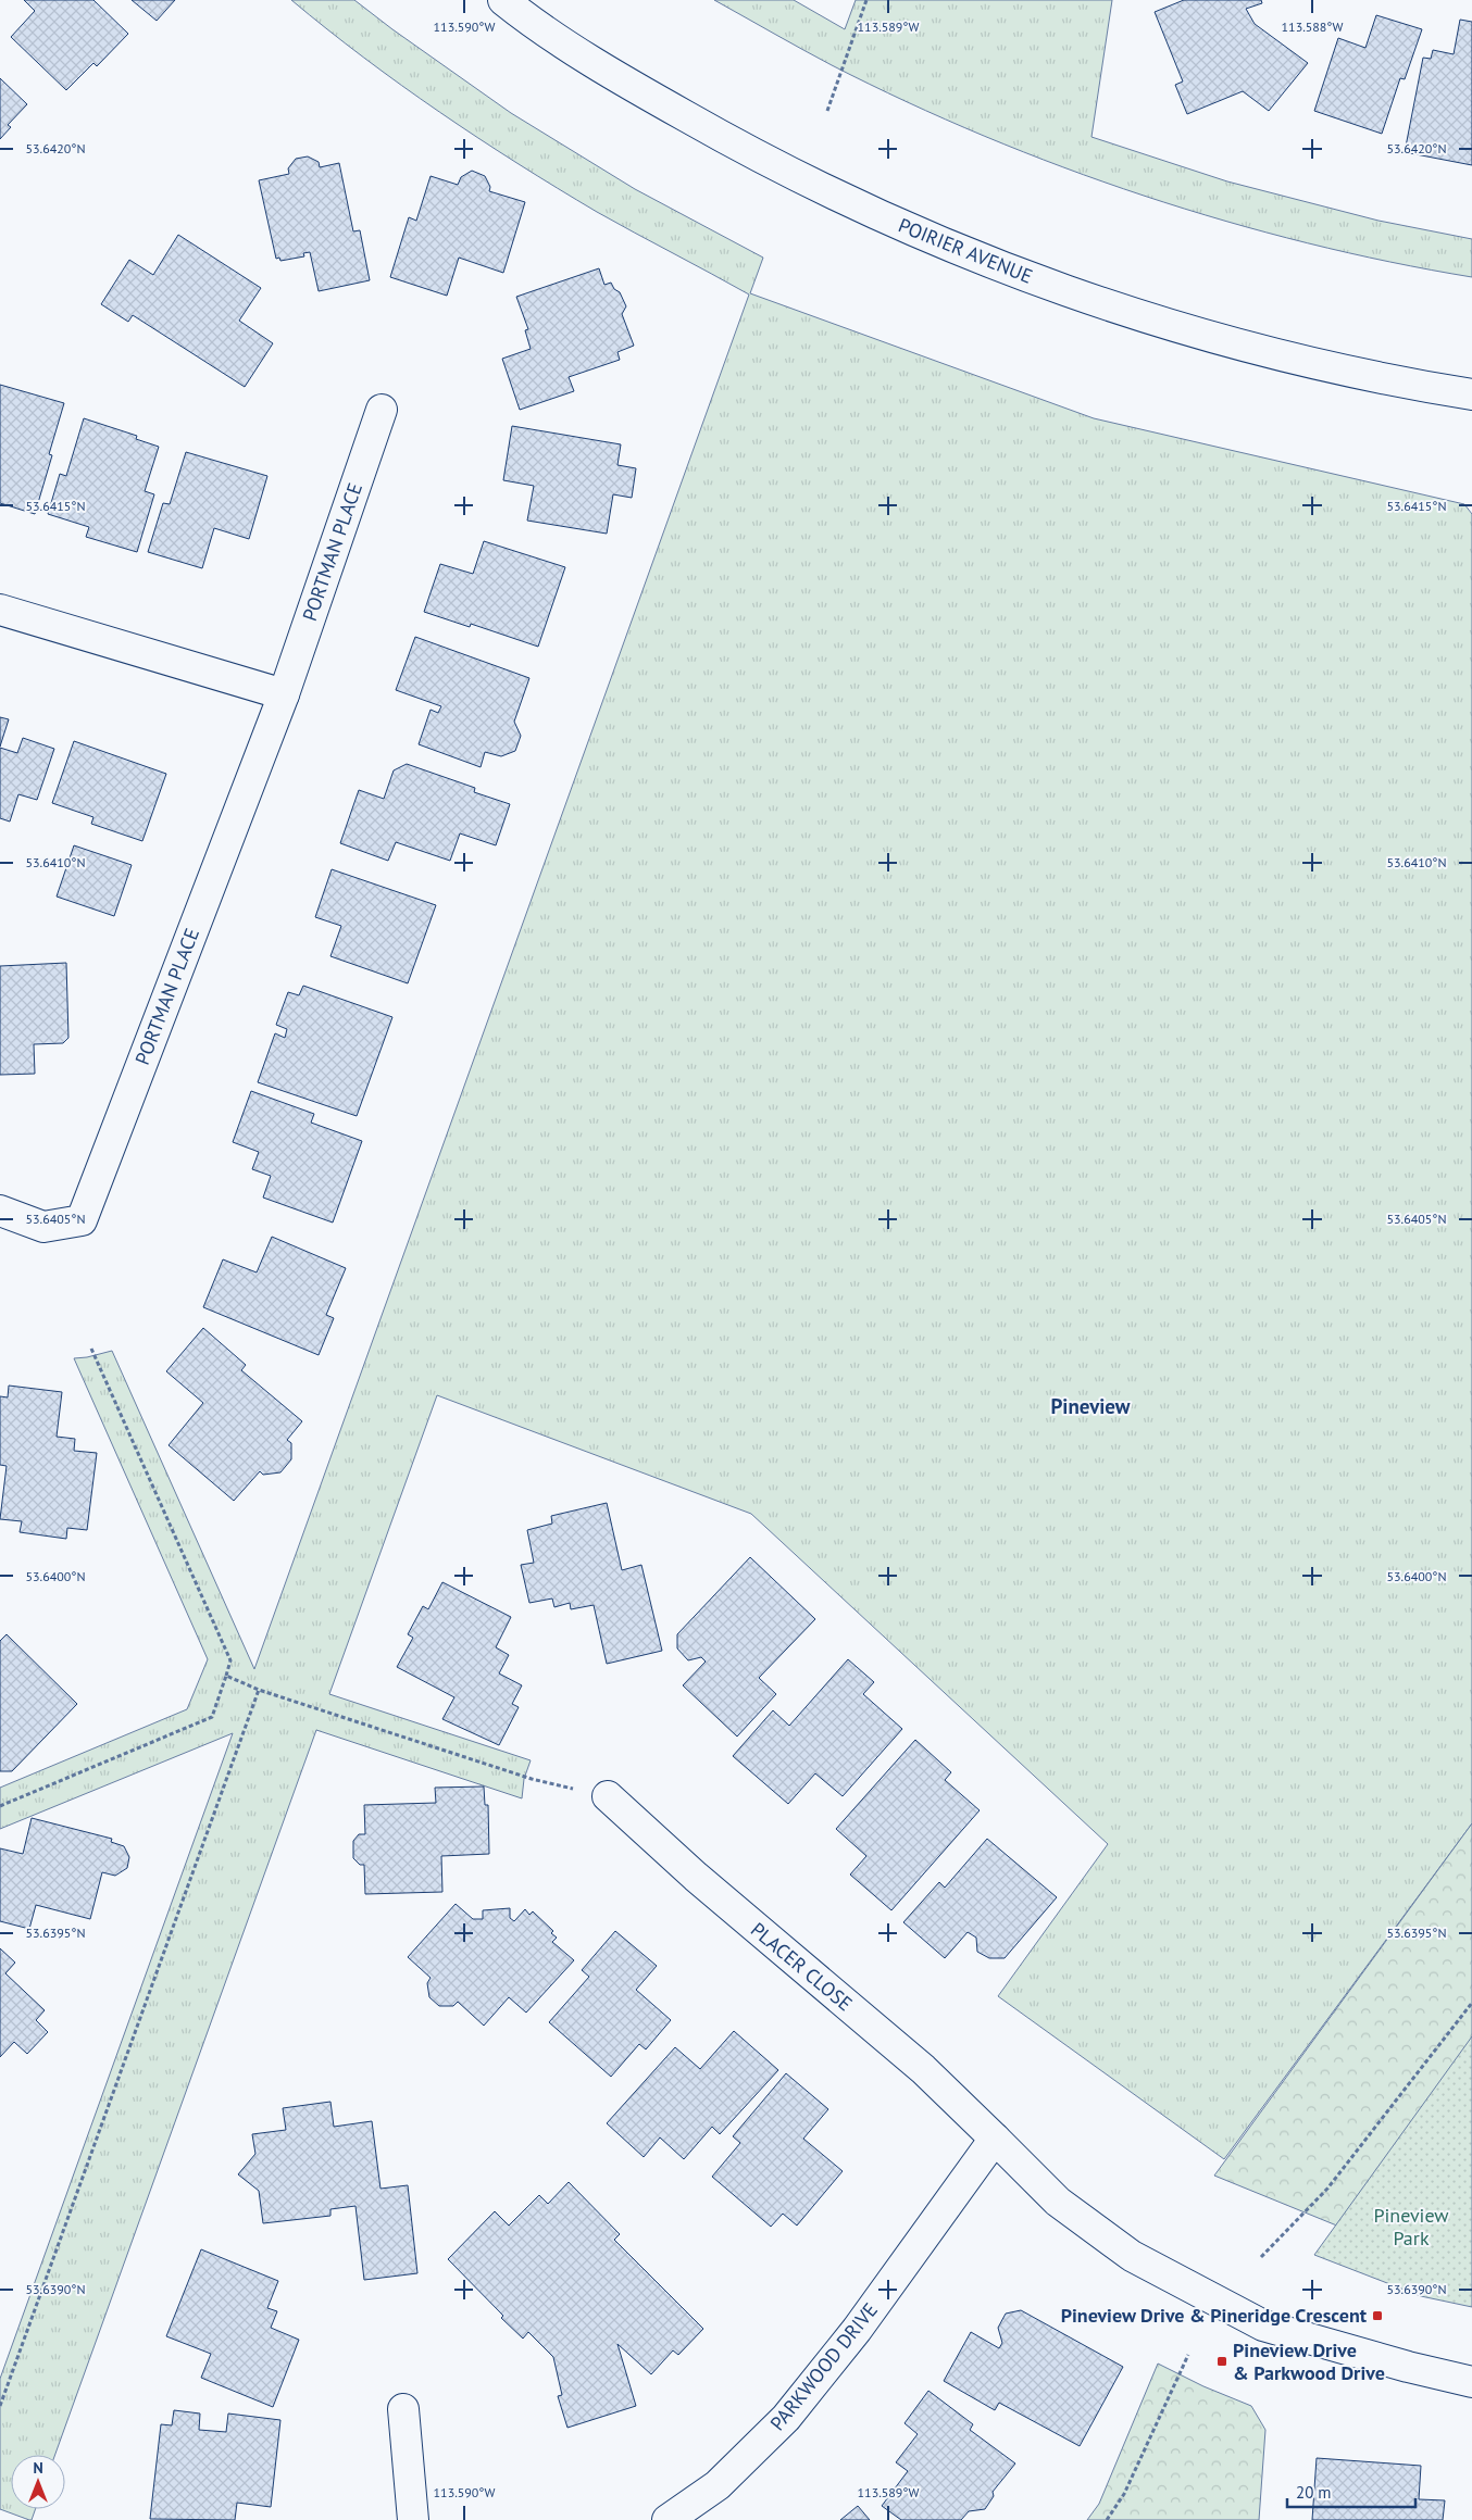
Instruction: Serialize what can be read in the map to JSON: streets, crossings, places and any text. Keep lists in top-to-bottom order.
{
  "streets": {
    "street": [
      "POIRIER AVENUE",
      "PORTMAN PLACE",
      "PLACER CLOSE",
      "PARKWOOD DRIVE"
    ]
  },
  "crossings": [
    ["PLACER CLOSE", "PARKWOOD DRIVE"]
  ],
  "districts": ["Pineview"],
  "parks": ["Pineview Park"],
  "places": {
    "transit": ["Pineview Drive & Pineridge Crescent", "Pineview Drive & Parkwood Drive"]
  },
  "scale_bar": "20 m",
  "north": "top",
  "coordinates": [
    "113.590°W",
    "113.589°W",
    "113.588°W",
    "53.6420°N",
    "53.6415°N",
    "53.6410°N",
    "53.6405°N",
    "53.6400°N",
    "53.6395°N",
    "53.6390°N"
  ]
}
